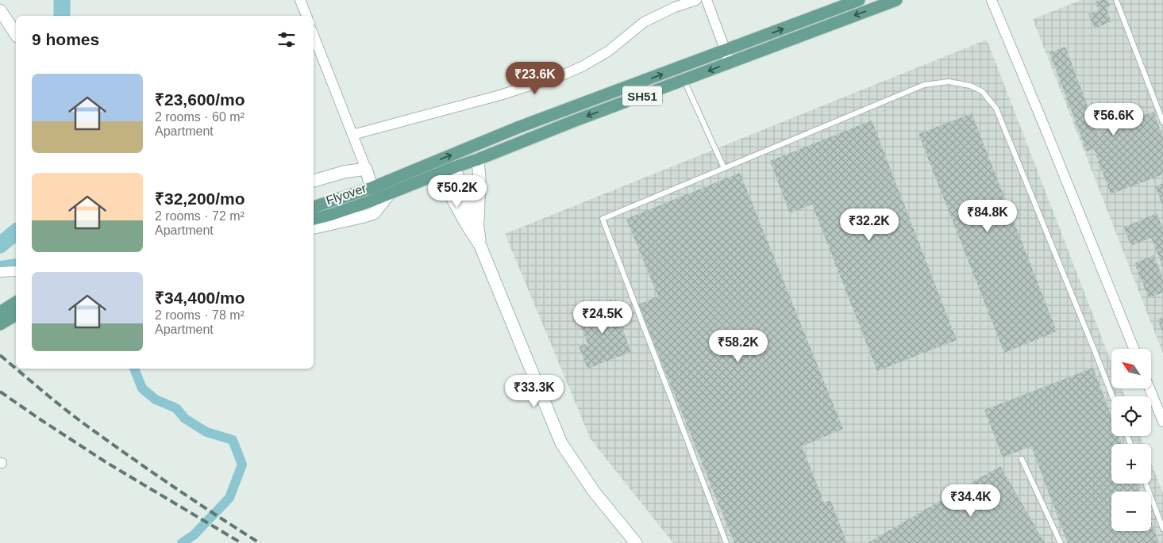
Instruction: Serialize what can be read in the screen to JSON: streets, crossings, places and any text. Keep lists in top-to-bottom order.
{
  "streets": {
    "main road": ["SH51", "Flyover"]
  },
  "crossings": [
    ["SH51", "Flyover"]
  ],
  "north": "top left",
  "page": {
    "heading": "9 homes",
    "price": [
      "₹23.6K",
      "₹56.6K",
      "₹50.2K",
      "₹84.8K",
      "₹32.2K",
      "₹24.5K",
      "₹58.2K",
      "₹33.3K",
      "₹34.4K"
    ],
    "list": [
      {
        "name": "₹23,600/mo",
        "note": "2 rooms · 60 m² · Apartment"
      },
      {
        "name": "₹32,200/mo",
        "note": "2 rooms · 72 m² · Apartment"
      },
      {
        "name": "₹34,400/mo",
        "note": "2 rooms · 78 m² · Apartment"
      }
    ],
    "map_buttons": ["+", "−"]
  }
}
